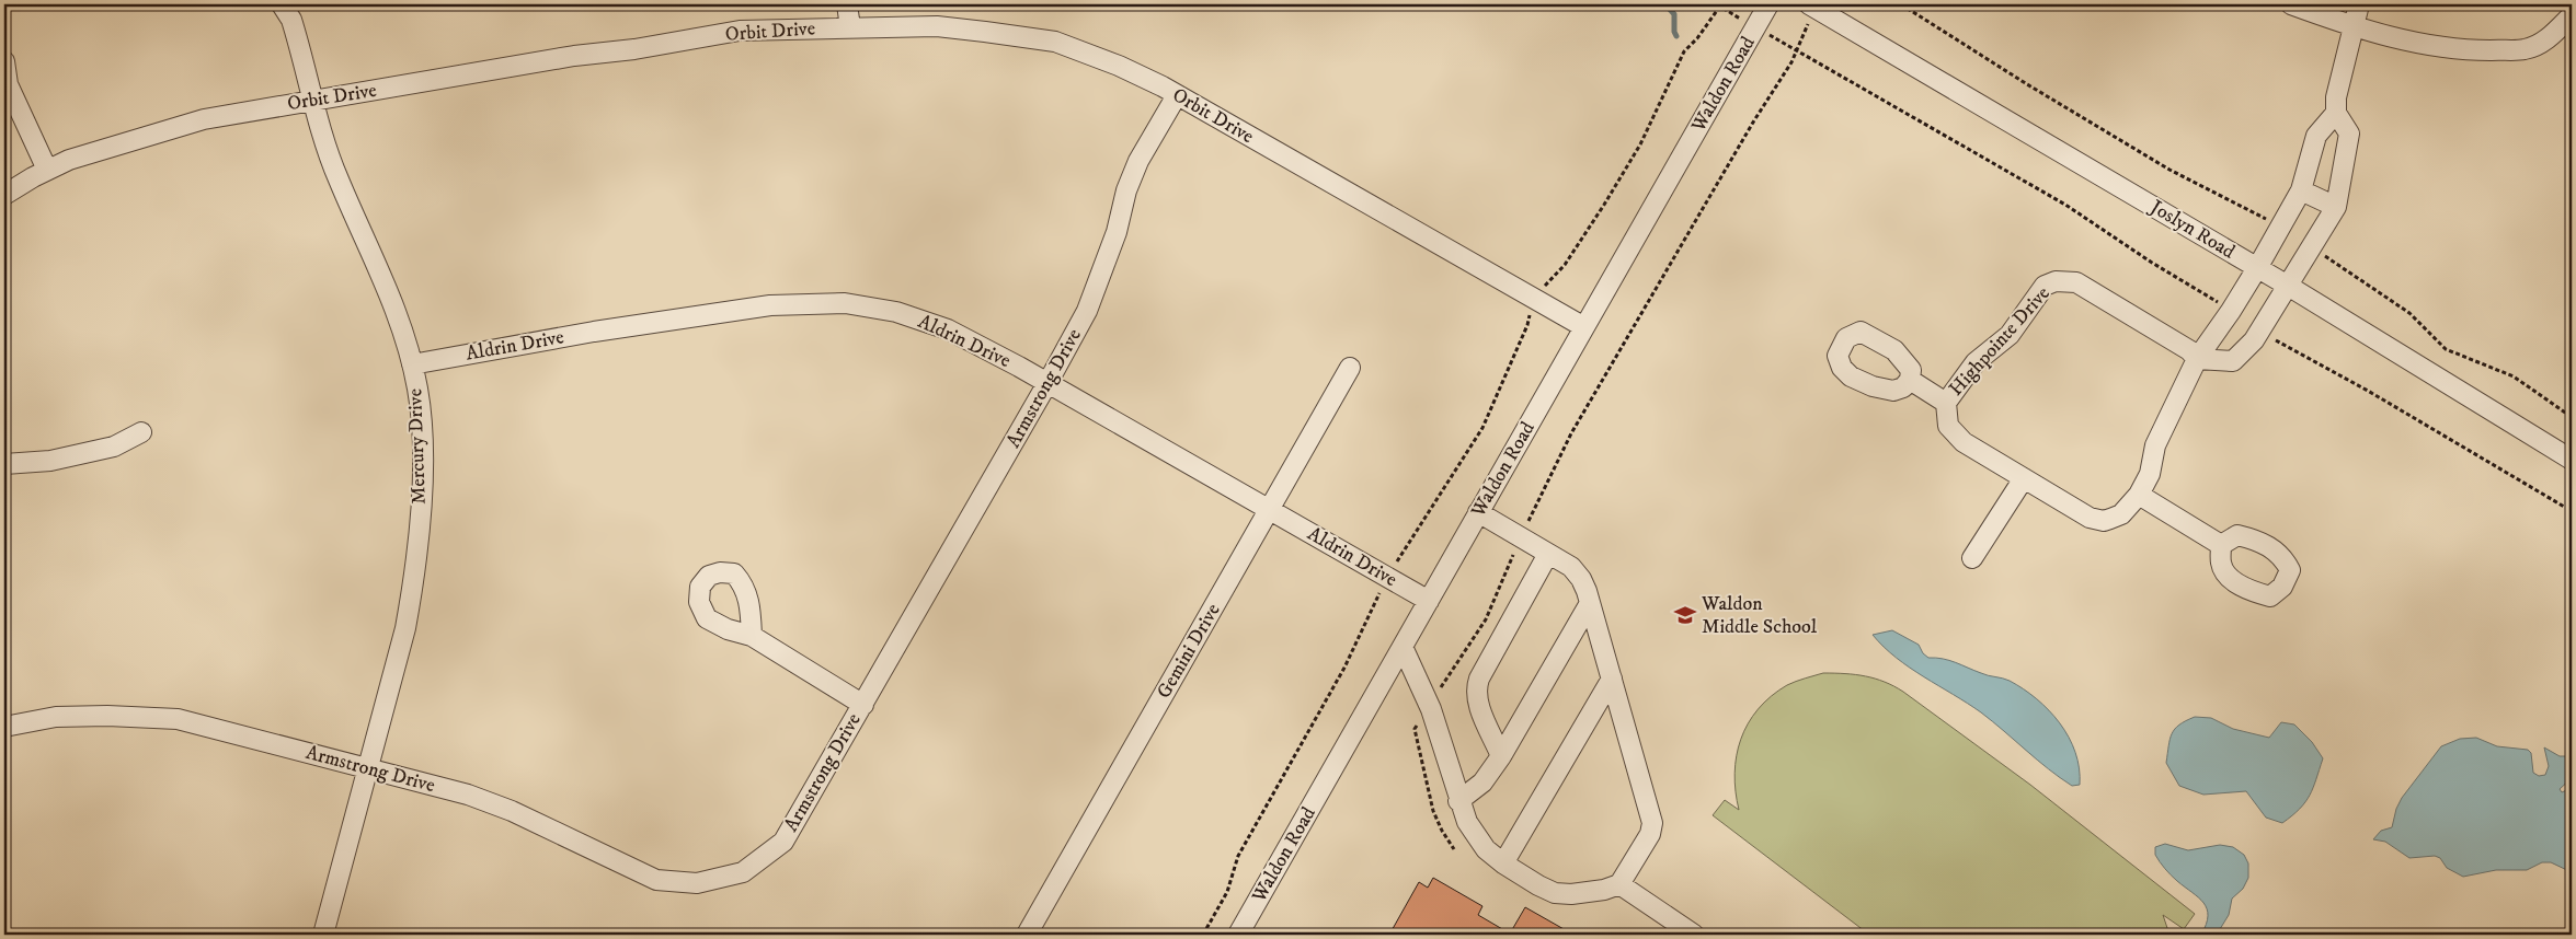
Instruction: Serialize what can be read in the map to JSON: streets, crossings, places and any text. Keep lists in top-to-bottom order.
{
  "streets": {
    "street": [
      "Orbit Drive",
      "Waldon Road",
      "Joslyn Road",
      "Aldrin Drive",
      "Highpointe Drive",
      "Armstrong Drive",
      "Mercury Drive",
      "Gemini Drive"
    ]
  },
  "crossings": [
    ["Orbit Drive", "Waldon Road"],
    ["Orbit Drive", "Armstrong Drive"],
    ["Orbit Drive", "Mercury Drive"],
    ["Waldon Road", "Aldrin Drive"],
    ["Aldrin Drive", "Armstrong Drive"],
    ["Aldrin Drive", "Mercury Drive"],
    ["Aldrin Drive", "Gemini Drive"],
    ["Armstrong Drive", "Mercury Drive"]
  ],
  "places": {
    "school or university": ["Waldon Middle School"]
  }
}
